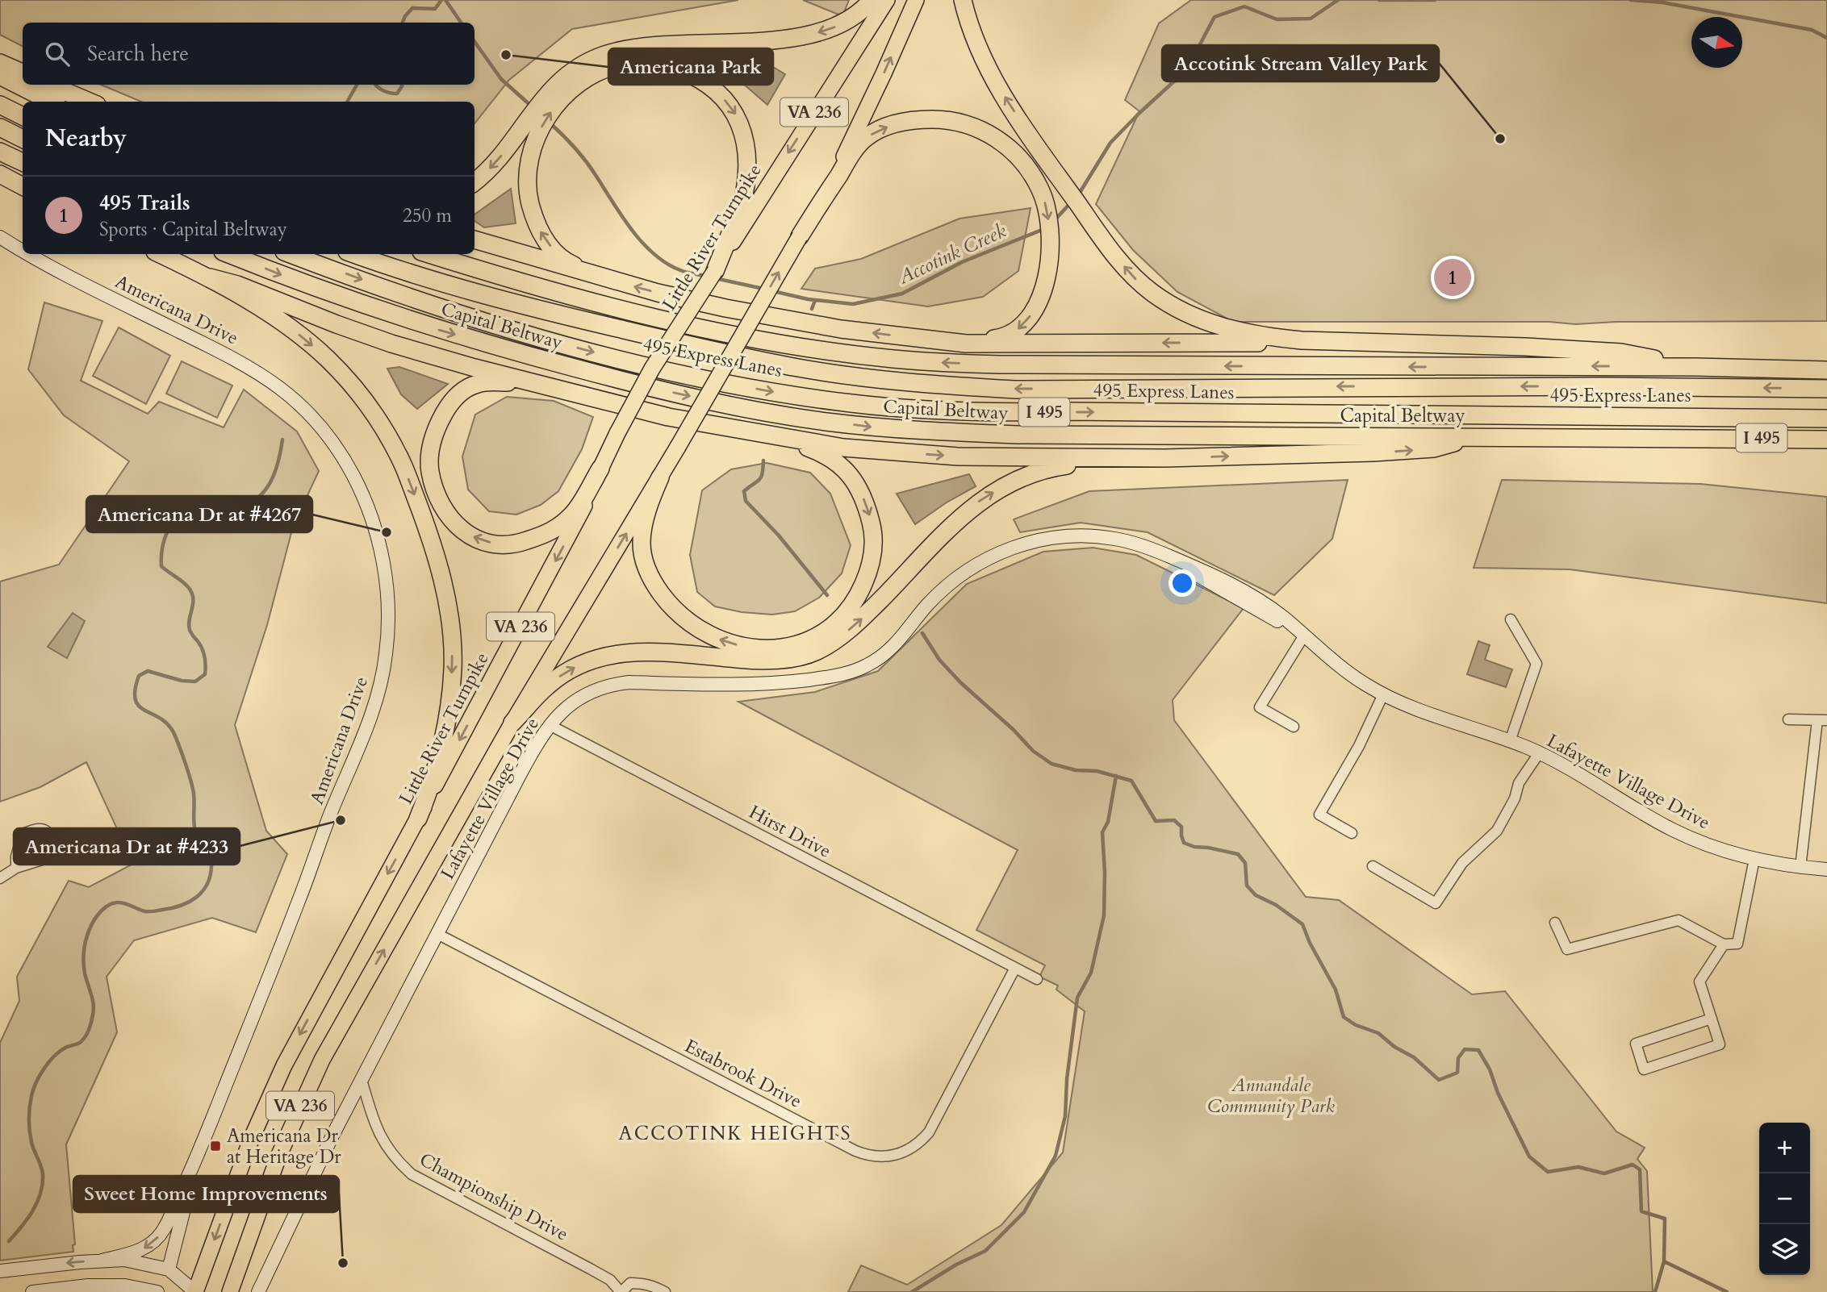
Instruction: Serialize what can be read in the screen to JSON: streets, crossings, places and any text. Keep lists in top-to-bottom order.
{
  "streets": {
    "highway": ["Capital Beltway", "495 Express Lanes", "I 495"],
    "main road": ["VA 236", "Little River Turnpike"],
    "street": [
      "Americana Drive",
      "Lafayette Village Drive",
      "Hirst Drive",
      "Estabrook Drive",
      "Championship Drive"
    ]
  },
  "crossings": [
    ["Lafayette Village Drive", "Hirst Drive"],
    ["Lafayette Village Drive", "Estabrook Drive"],
    ["Lafayette Village Drive", "Championship Drive"],
    ["Hirst Drive", "Estabrook Drive"]
  ],
  "districts": ["ACCOTINK HEIGHTS"],
  "water": ["Accotink Creek"],
  "parks": ["Annandale Community Park"],
  "places": {
    "other": [
      "Americana Park",
      "Accotink Stream Valley Park",
      "Americana Dr at #4267",
      "Americana Dr at #4233",
      "Sweet Home Improvements"
    ],
    "transit": ["Americana Dr at Heritage Dr"]
  },
  "north": "right",
  "page": {
    "search": "Search here",
    "heading": "Nearby",
    "list": [
      {
        "mark": "1",
        "name": "495 Trails",
        "note": "Sports · Capital Beltway",
        "value": "250 m"
      }
    ],
    "pins": "1",
    "map_buttons": ["+", "−"]
  }
}
